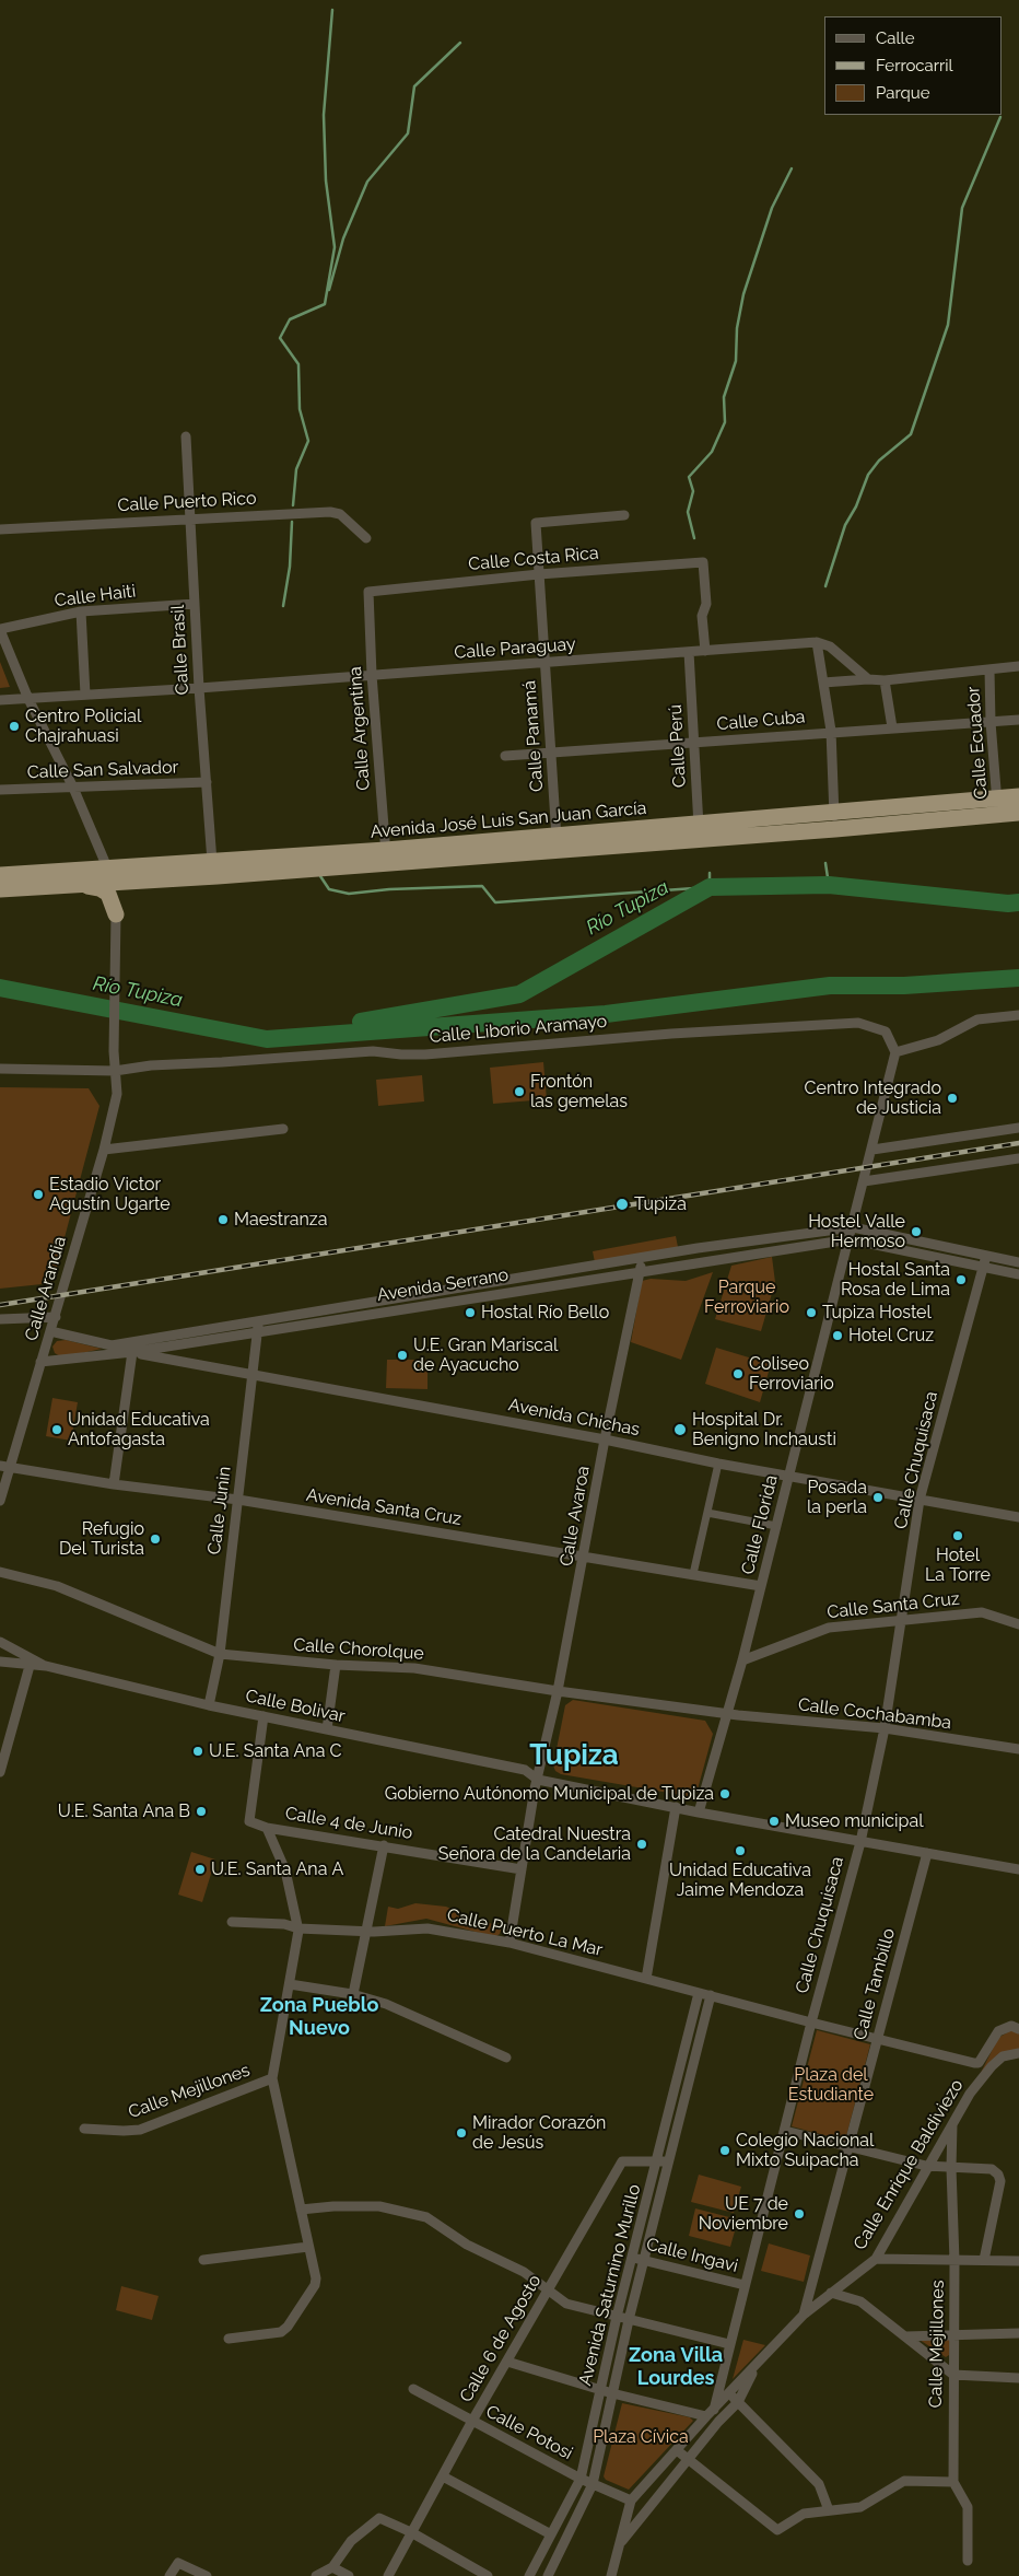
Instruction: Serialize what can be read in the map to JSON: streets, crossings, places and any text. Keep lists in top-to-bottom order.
{
  "streets": {
    "highway": ["Avenida José Luis San Juan García"],
    "street": [
      "Calle Puerto Rico",
      "Calle Costa Rica",
      "Calle Haiti",
      "Calle Paraguay",
      "Calle Brasil",
      "Calle Cuba",
      "Calle Argentina",
      "Calle Panamá",
      "Calle Ecuador",
      "Calle Perú",
      "Calle San Salvador",
      "Calle Liborio Aramayo",
      "Avenida Serrano",
      "Calle Arandia",
      "Avenida Chichas",
      "Calle Chuquisaca",
      "Avenida Santa Cruz",
      "Calle Junin",
      "Calle Avaroa",
      "Calle Florida",
      "Calle Santa Cruz",
      "Calle Chorolque",
      "Calle Bolivar",
      "Calle Cochabamba",
      "Calle 4 de Junio",
      "Calle Puerto La Mar",
      "Calle Tambillo",
      "Calle Mejillones",
      "Calle Enrique Baldiviezo",
      "Calle Ingavi",
      "Avenida Saturnino Murillo",
      "Calle 6 de Agosto",
      "Calle Potosi"
    ]
  },
  "crossings": [
    ["Calle Puerto Rico", "Calle Brasil"],
    ["Calle Costa Rica", "Calle Paraguay"],
    ["Calle Costa Rica", "Calle Argentina"],
    ["Calle Costa Rica", "Calle Panamá"],
    ["Calle Haiti", "Calle Brasil"],
    ["Calle Paraguay", "Calle Brasil"],
    ["Calle Paraguay", "Calle Argentina"],
    ["Calle Paraguay", "Calle Panamá"],
    ["Calle Paraguay", "Calle Perú"],
    ["Calle Brasil", "Calle San Salvador"],
    ["Calle Brasil", "Avenida José Luis San Juan García"],
    ["Calle Cuba", "Calle Panamá"],
    ["Calle Cuba", "Calle Ecuador"],
    ["Calle Cuba", "Calle Perú"],
    ["Calle Argentina", "Avenida José Luis San Juan García"],
    ["Calle Panamá", "Avenida José Luis San Juan García"],
    ["Calle Ecuador", "Avenida José Luis San Juan García"],
    ["Calle Perú", "Avenida José Luis San Juan García"],
    ["Calle Liborio Aramayo", "Calle Arandia"],
    ["Calle Liborio Aramayo", "Calle Florida"],
    ["Avenida Serrano", "Calle Arandia"],
    ["Avenida Serrano", "Avenida Chichas"],
    ["Avenida Serrano", "Calle Chuquisaca"],
    ["Avenida Serrano", "Calle Junin"],
    ["Avenida Serrano", "Calle Avaroa"],
    ["Avenida Serrano", "Calle Florida"],
    ["Calle Arandia", "Avenida Santa Cruz"],
    ["Avenida Chichas", "Calle Chuquisaca"],
    ["Avenida Chichas", "Calle Junin"],
    ["Avenida Chichas", "Calle Avaroa"],
    ["Avenida Chichas", "Calle Florida"],
    ["Calle Chuquisaca", "Calle Santa Cruz"],
    ["Calle Chuquisaca", "Calle Bolivar"],
    ["Calle Chuquisaca", "Calle Cochabamba"],
    ["Calle Chuquisaca", "Calle Puerto La Mar"],
    ["Calle Chuquisaca", "Calle Enrique Baldiviezo"],
    ["Calle Chuquisaca", "Calle Ingavi"],
    ["Avenida Santa Cruz", "Calle Junin"],
    ["Avenida Santa Cruz", "Calle Avaroa"],
    ["Avenida Santa Cruz", "Calle Florida"],
    ["Calle Junin", "Calle Chorolque"],
    ["Calle Junin", "Calle Bolivar"],
    ["Calle Avaroa", "Calle Chorolque"],
    ["Calle Avaroa", "Calle Bolivar"],
    ["Calle Avaroa", "Calle 4 de Junio"],
    ["Calle Avaroa", "Calle Puerto La Mar"],
    ["Calle Florida", "Calle Santa Cruz"],
    ["Calle Florida", "Calle Chorolque"],
    ["Calle Florida", "Calle Bolivar"],
    ["Calle Florida", "Calle Cochabamba"],
    ["Calle Chorolque", "Calle Cochabamba"],
    ["Calle Bolivar", "Calle Tambillo"],
    ["Calle Puerto La Mar", "Calle Tambillo"],
    ["Calle Puerto La Mar", "Avenida Saturnino Murillo"],
    ["Calle Tambillo", "Calle Enrique Baldiviezo"],
    ["Calle Mejillones", "Calle Enrique Baldiviezo"],
    ["Calle Enrique Baldiviezo", "Calle Potosi"],
    ["Calle Ingavi", "Avenida Saturnino Murillo"],
    ["Avenida Saturnino Murillo", "Calle 6 de Agosto"],
    ["Avenida Saturnino Murillo", "Calle Potosi"],
    ["Calle 6 de Agosto", "Calle Potosi"]
  ],
  "districts": ["Tupiza", "Zona Pueblo Nuevo", "Zona Villa Lourdes"],
  "water": ["Río Tupiza"],
  "parks": ["Parque Ferroviario", "Plaza del Estudiante", "Plaza Cívica"],
  "places": [
    "Centro Policial Chajrahuasi",
    "Frontón las gemelas",
    "Centro Integrado de Justicia",
    "Estadio Victor Agustín Ugarte",
    "Tupiza",
    "Maestranza",
    "Hostel Valle Hermoso",
    "Hostal Santa Rosa de Lima",
    "Hostal Río Bello",
    "Tupiza Hostel",
    "Hotel Cruz",
    "U.E. Gran Mariscal de Ayacucho",
    "Coliseo Ferroviario",
    "Unidad Educativa Antofagasta",
    "Hospital Dr. Benigno Inchausti",
    "Posada la perla",
    "Hotel La Torre",
    "Refugio Del Turista",
    "U.E. Santa Ana C",
    "Gobierno Autónomo Municipal de Tupiza",
    "U.E. Santa Ana B",
    "Museo municipal",
    "Catedral Nuestra Señora de la Candelaria",
    "Unidad Educativa Jaime Mendoza",
    "U.E. Santa Ana A",
    "Mirador Corazón de Jesús",
    "Colegio Nacional Mixto Suipacha",
    "UE 7 de Noviembre"
  ],
  "legend": ["Calle", "Ferrocarril", "Parque"]
}
